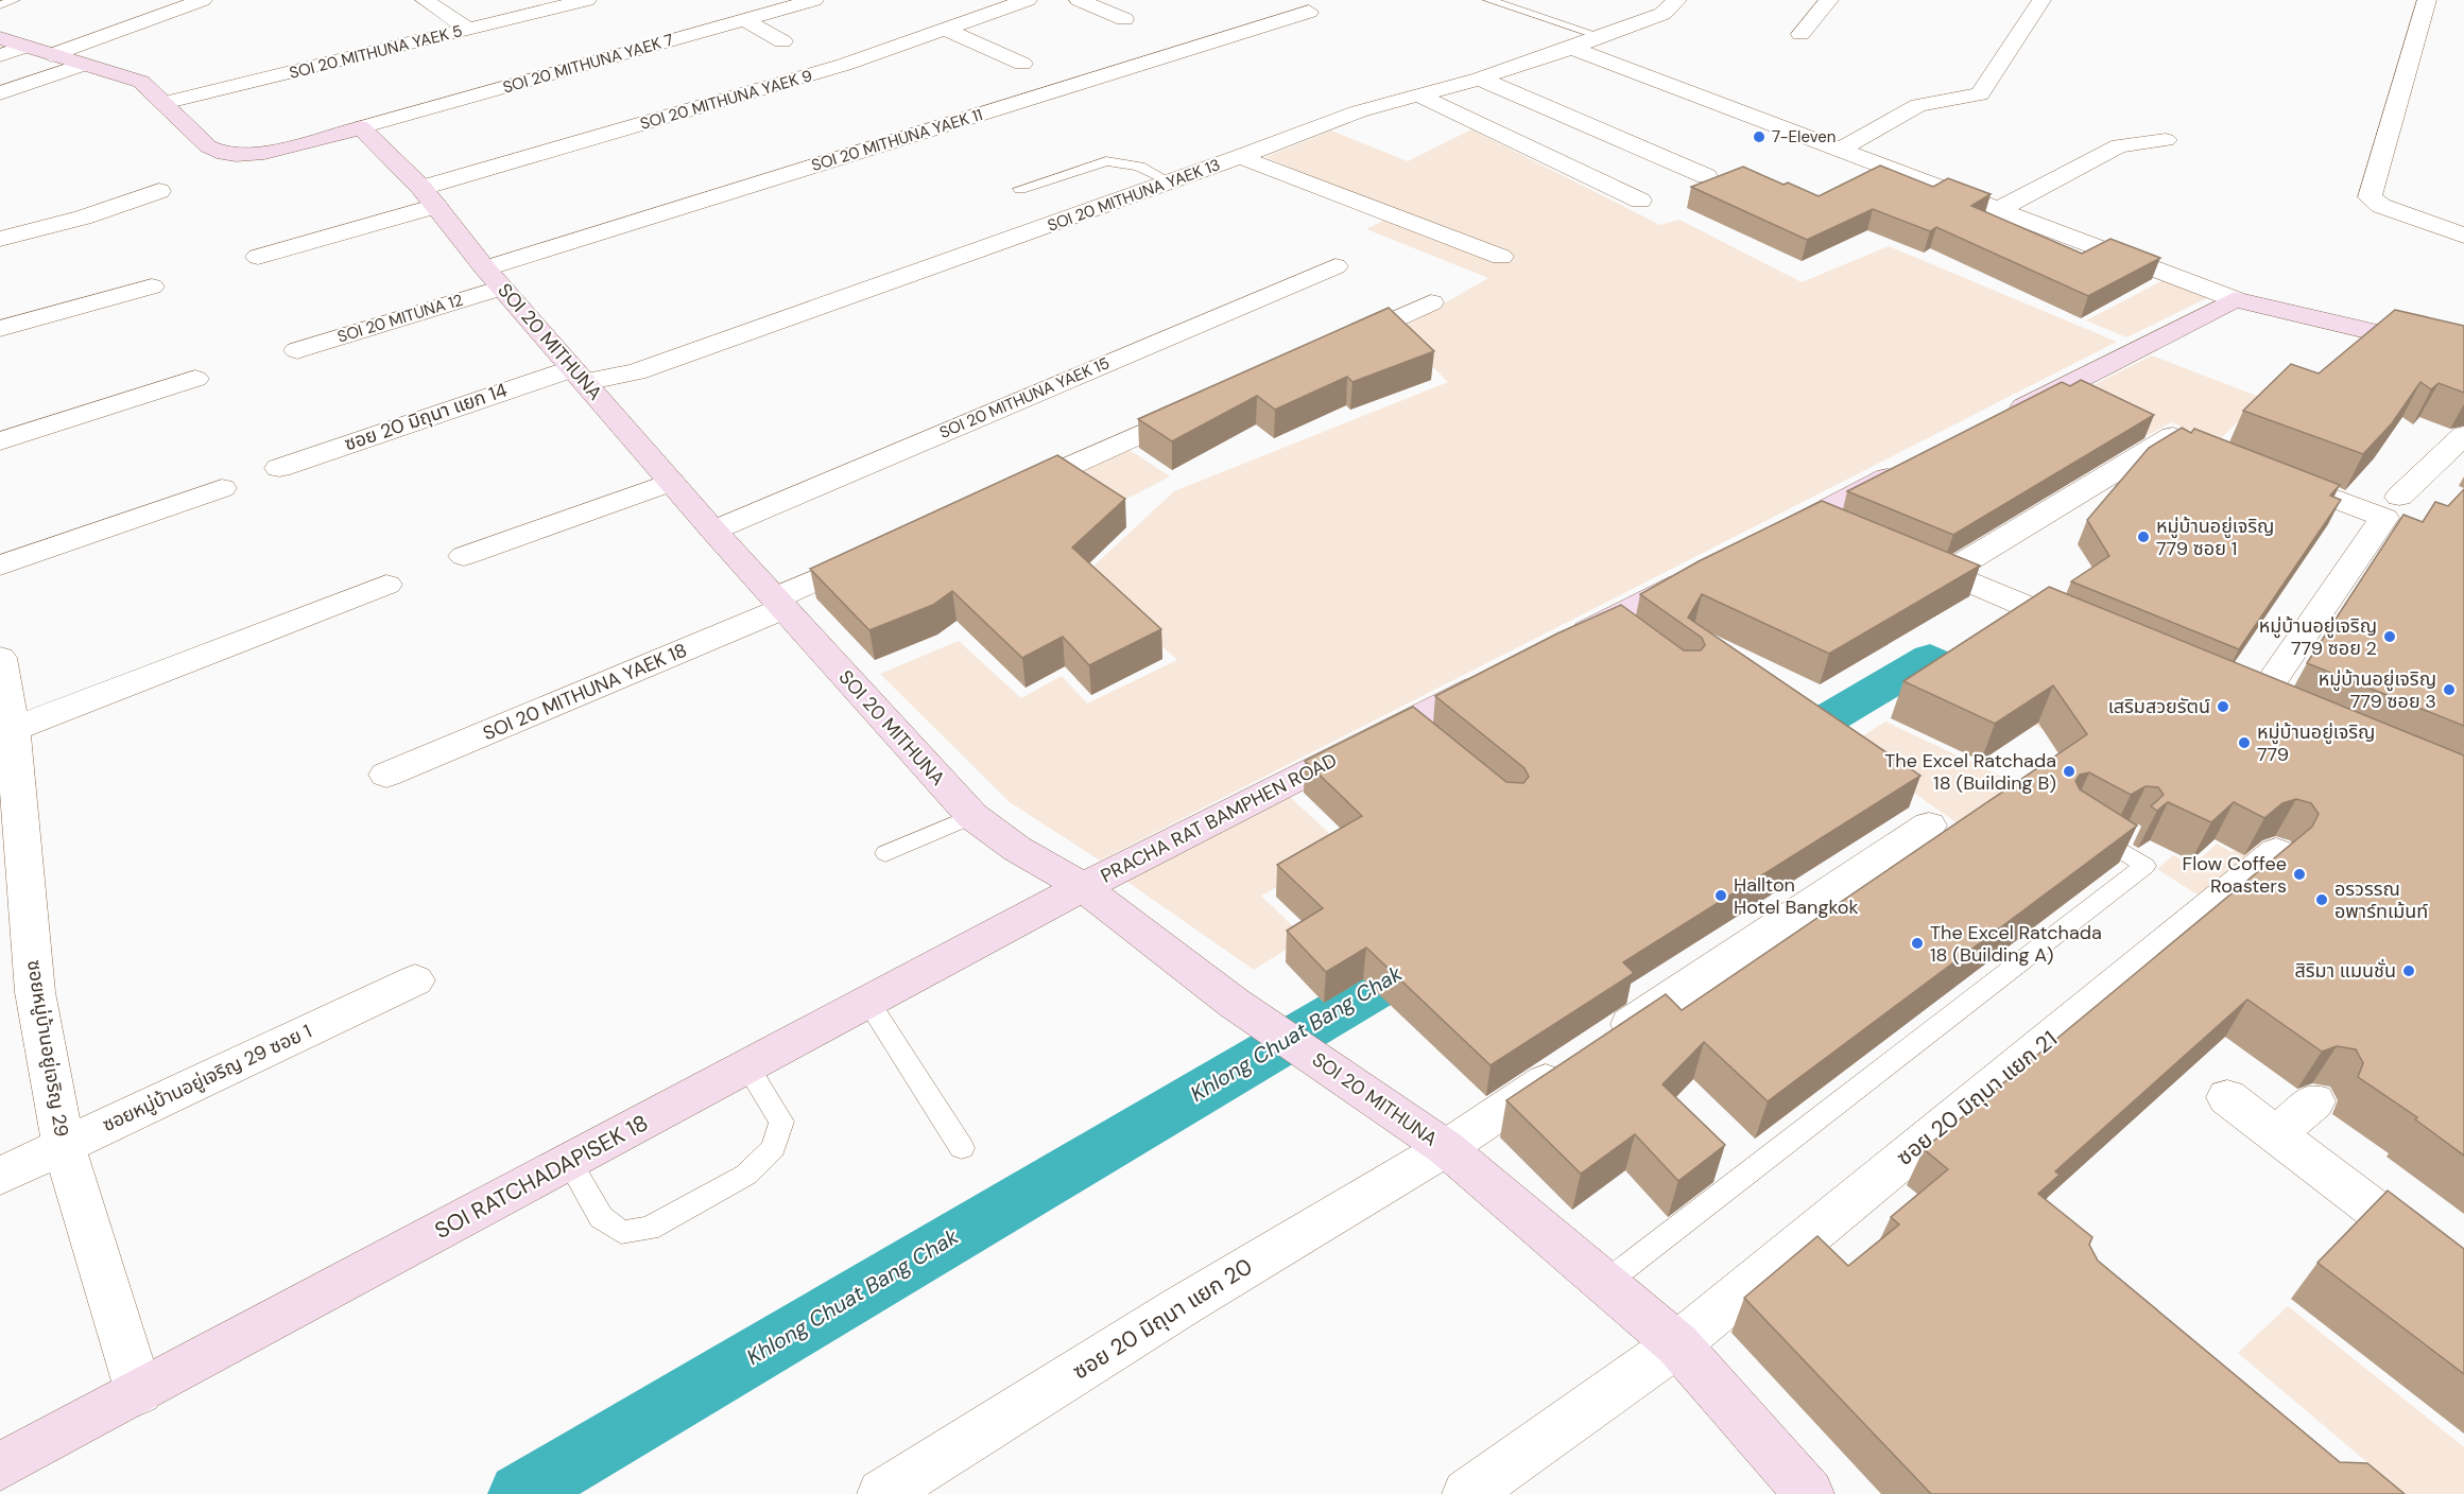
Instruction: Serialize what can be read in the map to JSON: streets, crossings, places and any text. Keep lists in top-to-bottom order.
{
  "streets": {
    "street": [
      "SOI 20 MITHUNA YAEK 5",
      "SOI 20 MITHUNA YAEK 7",
      "SOI 20 MITHUNA YAEK 9",
      "SOI 20 MITHUNA YAEK 11",
      "SOI 20 MITHUNA YAEK 13",
      "SOI 20 MITUNA 12",
      "SOI 20 MITHUNA",
      "SOI 20 MITHUNA YAEK 15",
      "ซอย 20 มิถุนา แยก 14",
      "SOI 20 MITHUNA YAEK 18",
      "PRACHA RAT BAMPHEN ROAD",
      "ซอยหมู่บ้านอยู่เจริญ 29",
      "ซอยหมู่บ้านอยู่เจริญ 29 ซอย 1",
      "ซอย 20 มิถุนา แยก 21",
      "SOI RATCHADAPISEK 18",
      "ซอย 20 มิถุนา แยก 20"
    ]
  },
  "crossings": [
    ["SOI 20 MITHUNA YAEK 7", "SOI 20 MITHUNA"],
    ["SOI 20 MITHUNA YAEK 9", "SOI 20 MITHUNA"],
    ["SOI 20 MITHUNA YAEK 11", "SOI 20 MITUNA 12"],
    ["SOI 20 MITHUNA YAEK 11", "SOI 20 MITHUNA"],
    ["SOI 20 MITHUNA YAEK 13", "SOI 20 MITHUNA"],
    ["SOI 20 MITHUNA YAEK 13", "ซอย 20 มิถุนา แยก 14"],
    ["SOI 20 MITUNA 12", "SOI 20 MITHUNA"],
    ["SOI 20 MITHUNA", "SOI 20 MITHUNA YAEK 15"],
    ["SOI 20 MITHUNA", "ซอย 20 มิถุนา แยก 14"],
    ["SOI 20 MITHUNA", "SOI 20 MITHUNA YAEK 18"],
    ["SOI 20 MITHUNA", "PRACHA RAT BAMPHEN ROAD"],
    ["SOI 20 MITHUNA", "ซอย 20 มิถุนา แยก 21"],
    ["SOI 20 MITHUNA", "SOI RATCHADAPISEK 18"],
    ["SOI 20 MITHUNA", "ซอย 20 มิถุนา แยก 20"],
    ["PRACHA RAT BAMPHEN ROAD", "SOI RATCHADAPISEK 18"],
    ["ซอยหมู่บ้านอยู่เจริญ 29", "ซอยหมู่บ้านอยู่เจริญ 29 ซอย 1"],
    ["ซอยหมู่บ้านอยู่เจริญ 29", "SOI RATCHADAPISEK 18"]
  ],
  "water": ["Khlong Chuat Bang Chak"],
  "places": [
    "7-Eleven",
    "หมู่บ้านอยู่เจริญ 779 ซอย 1",
    "หมู่บ้านอยู่เจริญ 779 ซอย 2",
    "หมู่บ้านอยู่เจริญ 779 ซอย 3",
    "เสริมสวยรัตน์",
    "หมู่บ้านอยู่เจริญ 779",
    "The Excel Ratchada 18 (Building B)",
    "Flow Coffee Roasters",
    "Hallton Hotel Bangkok",
    "อรวรรณ อพาร์ทเม้นท์",
    "The Excel Ratchada 18 (Building A)",
    "สิริมา แมนชั่น"
  ]
}
